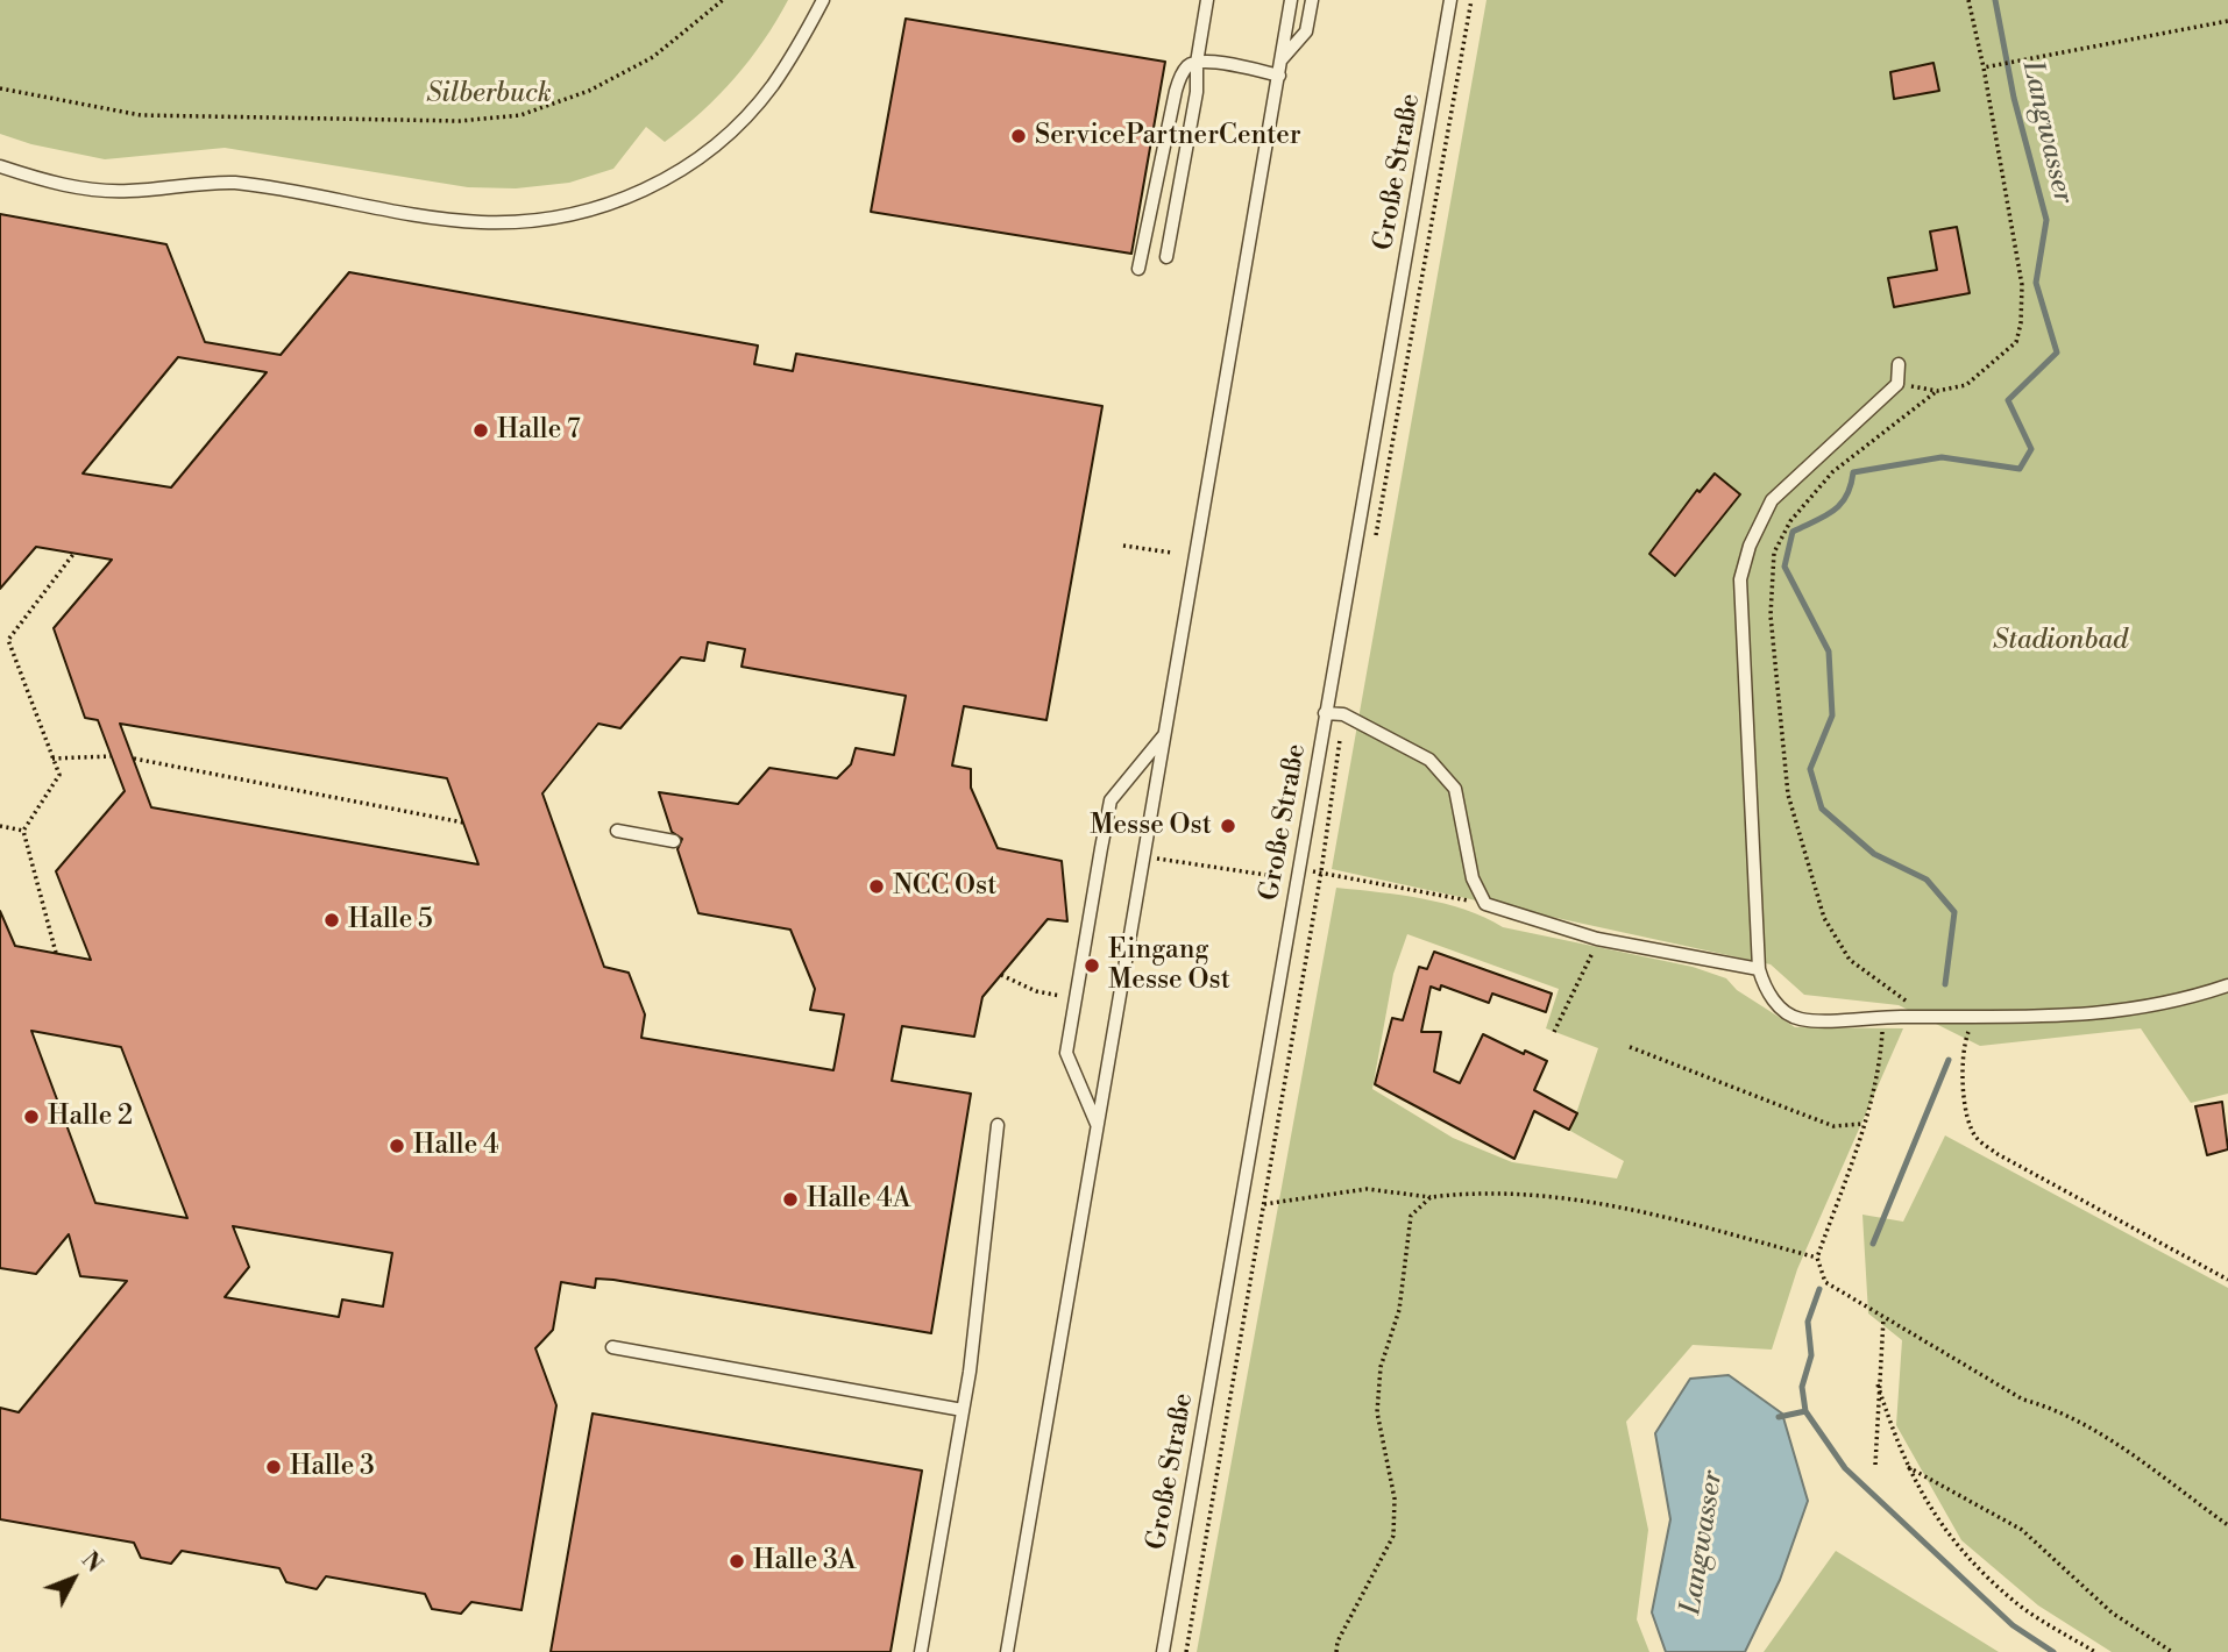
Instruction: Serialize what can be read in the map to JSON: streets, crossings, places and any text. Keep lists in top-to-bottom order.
{
  "streets": {
    "lane": ["Große Straße"]
  },
  "water": ["Langwasser"],
  "parks": ["Silberbuck", "Stadionbad"],
  "places": [
    "ServicePartnerCenter",
    "Halle 7",
    "Messe Ost",
    "NCC Ost",
    "Halle 5",
    "Eingang Messe Ost",
    "Halle 2",
    "Halle 4",
    "Halle 4A",
    "Halle 3",
    "Halle 3A"
  ],
  "north": "top right"
}
